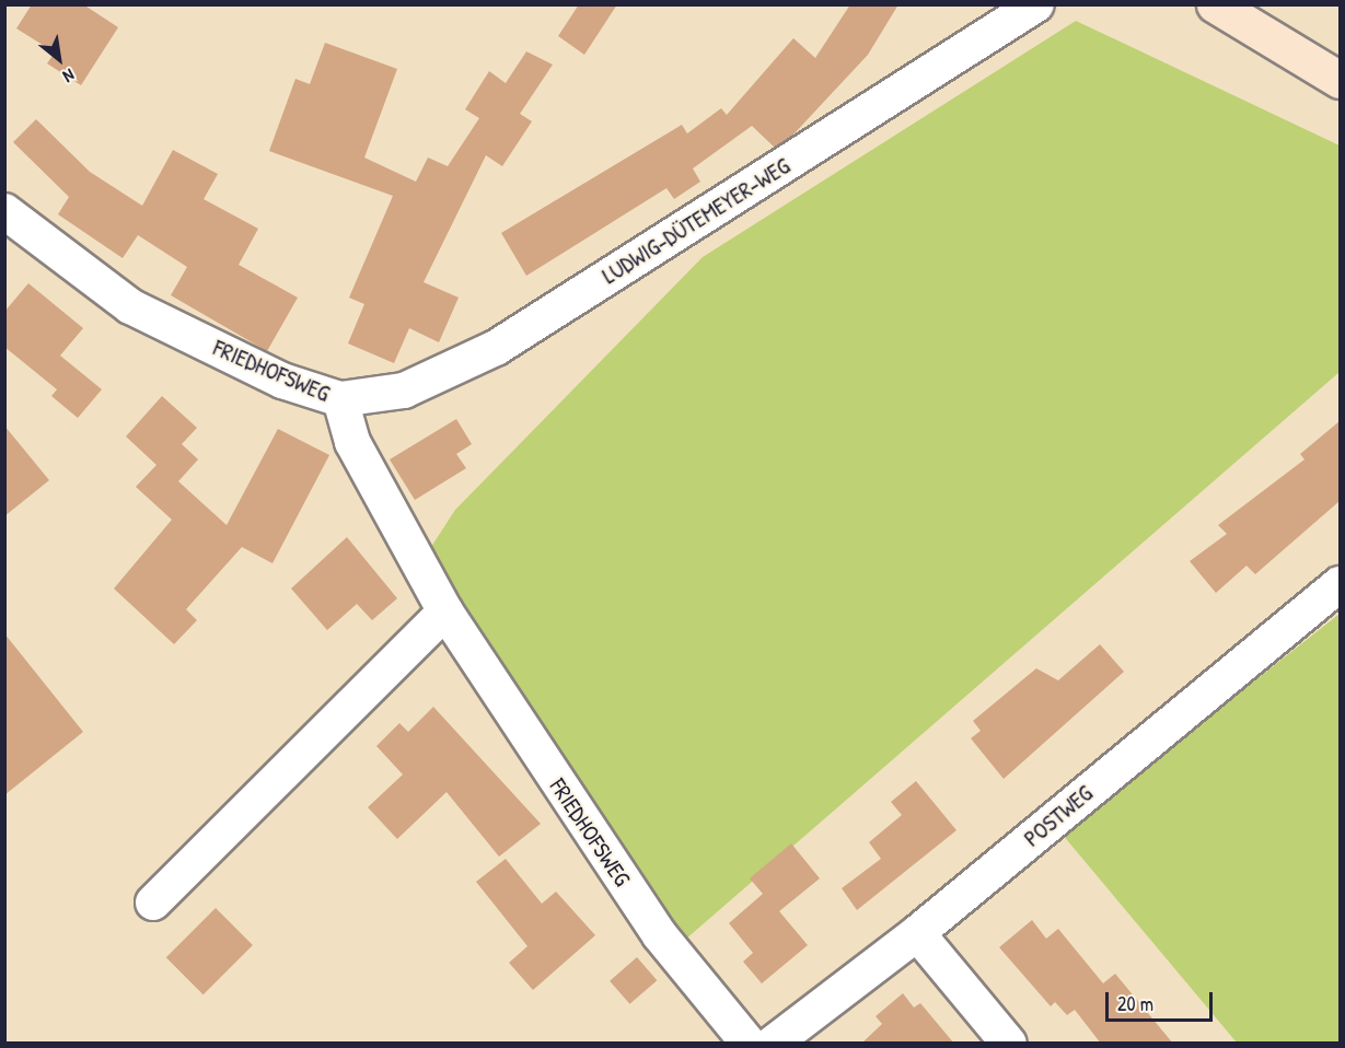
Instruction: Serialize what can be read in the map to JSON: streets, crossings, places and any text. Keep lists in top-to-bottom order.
{
  "streets": {
    "street": ["LUDWIG-DÜTEMEYER-WEG", "FRIEDHOFSWEG", "POSTWEG"]
  },
  "crossings": [
    ["LUDWIG-DÜTEMEYER-WEG", "FRIEDHOFSWEG"]
  ],
  "scale_bar": "20 m",
  "north": "bottom right"
}
